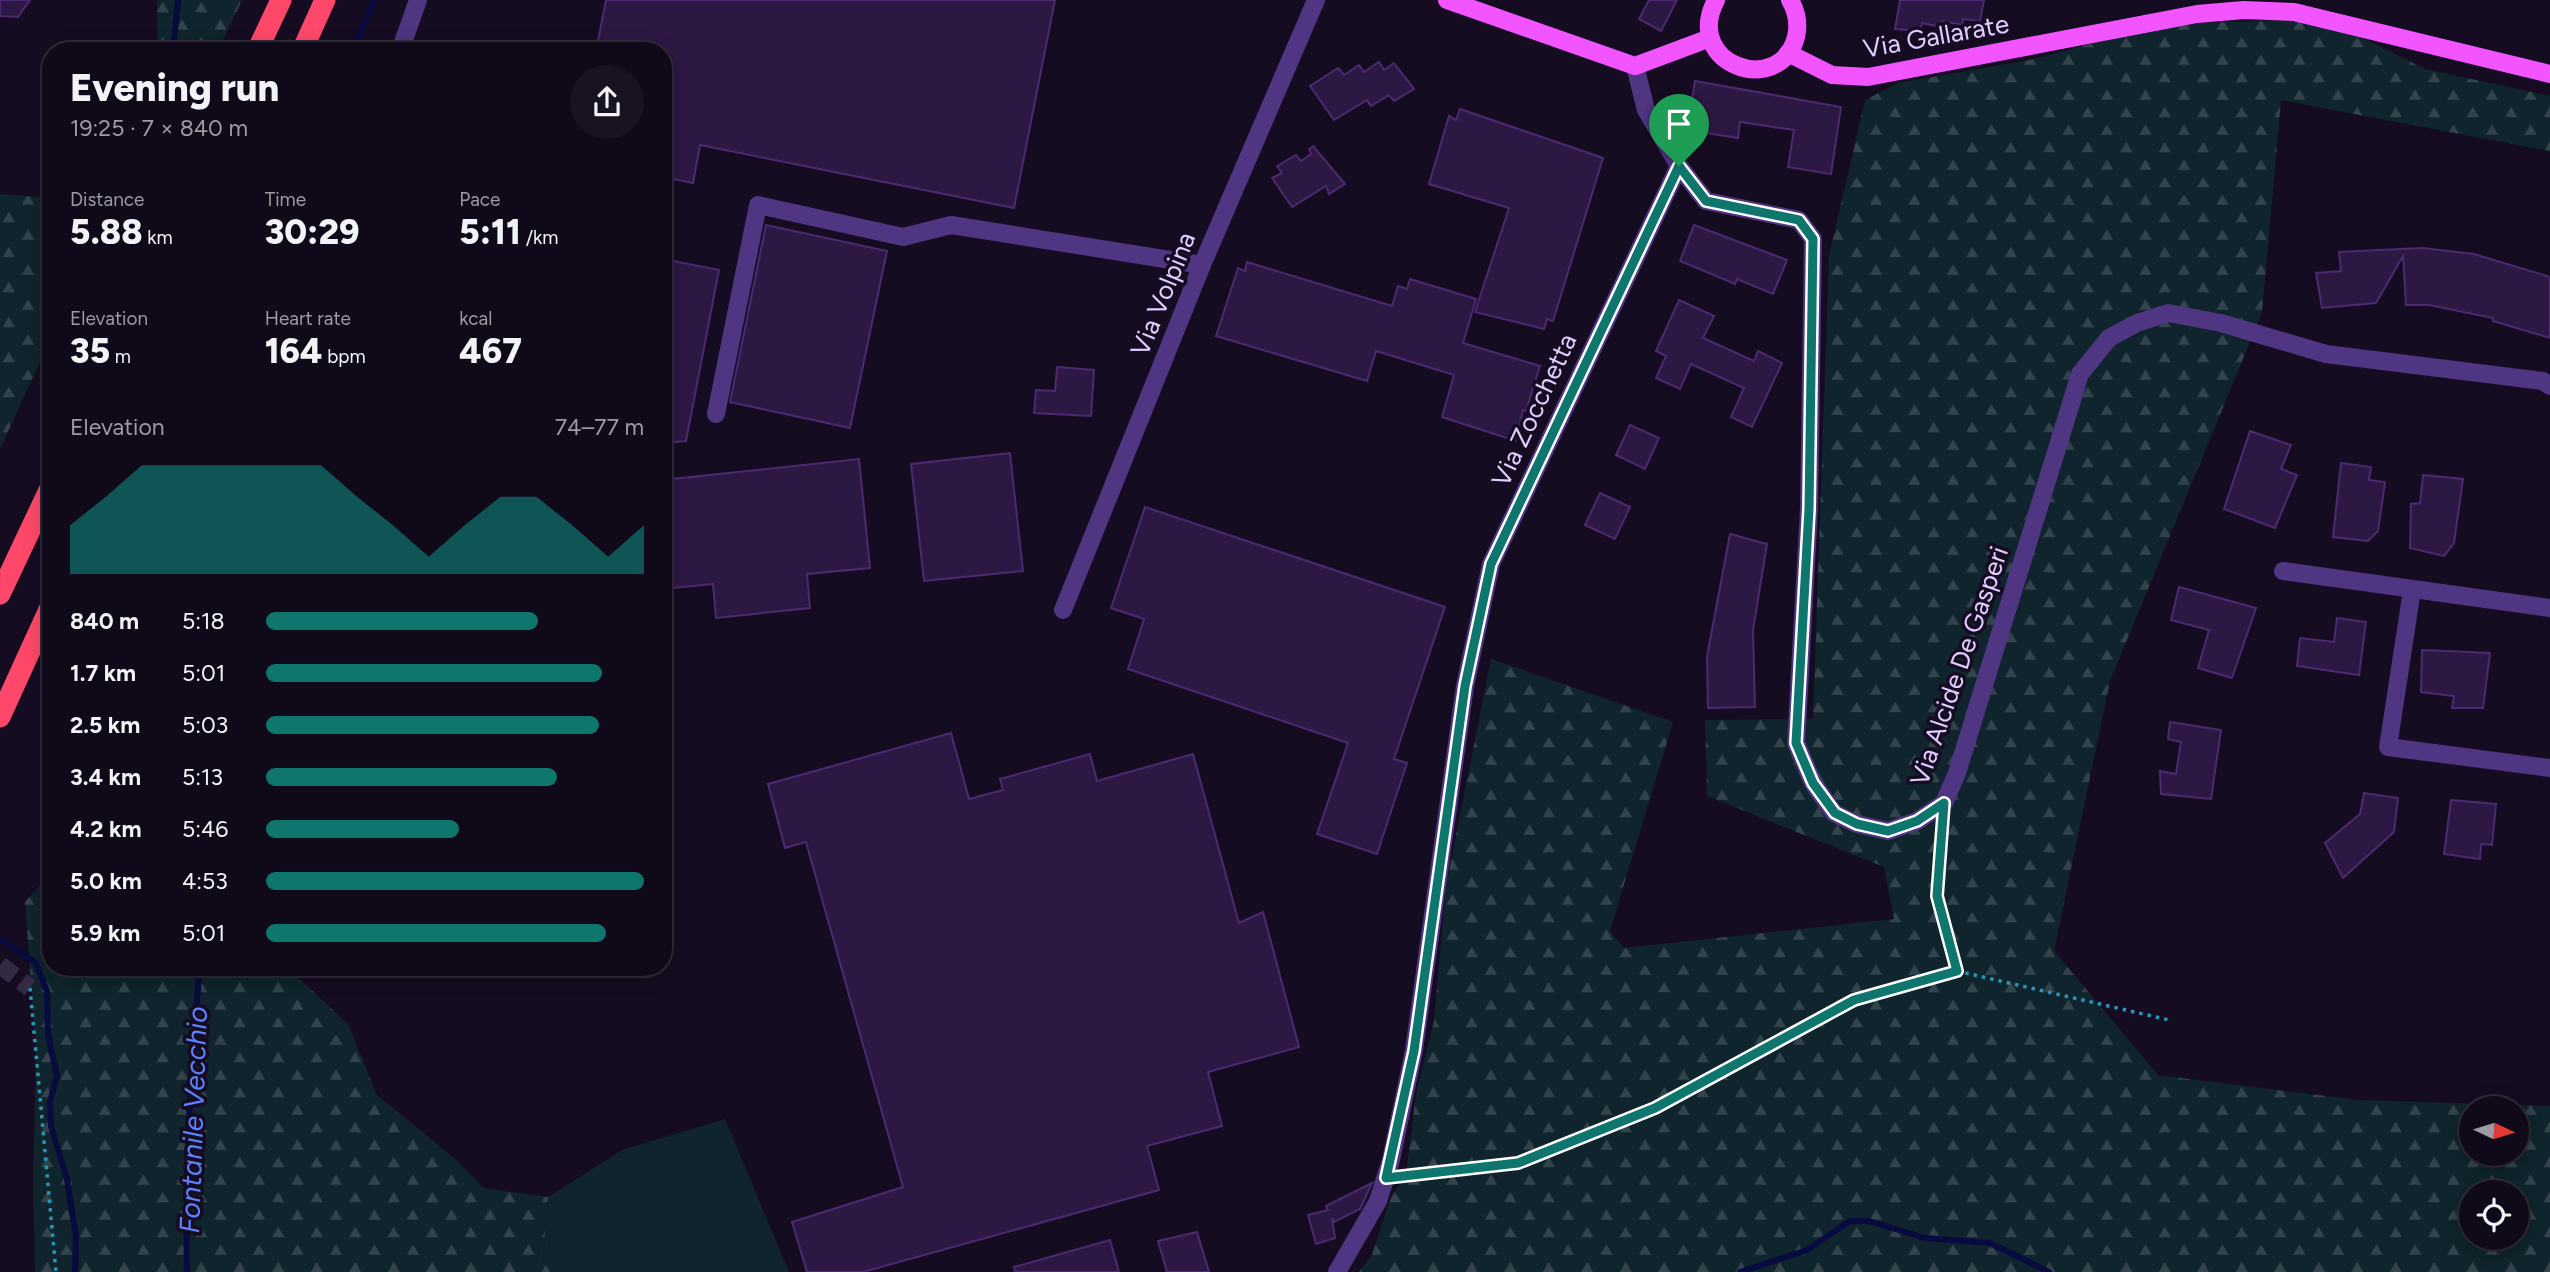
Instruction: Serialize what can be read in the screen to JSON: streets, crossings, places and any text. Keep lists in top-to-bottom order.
{
  "streets": {
    "main road": ["Via Gallarate"],
    "street": ["Via Volpina", "Via Zocchetta", "Via Alcide De Gasperi"]
  },
  "crossings": [
    ["Via Zocchetta", "Via Alcide De Gasperi"]
  ],
  "water": ["Fontanile Vecchio"],
  "north": "right",
  "page": {
    "heading": ["Evening run", "19:25 · 7 × 840 m"],
    "stats": [
      ["Distance", "5.88 km"],
      ["Time", "30:29"],
      ["Pace", "5:11 /km"],
      ["Elevation", "35 m"],
      ["Heart rate", "164 bpm"],
      ["kcal", "467"]
    ],
    "chart": ["Elevation", "74–77 m"],
    "list": [
      {
        "name": "840 m",
        "note": "5:18"
      },
      {
        "name": "1.7 km",
        "note": "5:01"
      },
      {
        "name": "2.5 km",
        "note": "5:03"
      },
      {
        "name": "3.4 km",
        "note": "5:13"
      },
      {
        "name": "4.2 km",
        "note": "5:46"
      },
      {
        "name": "5.0 km",
        "note": "4:53"
      },
      {
        "name": "5.9 km",
        "note": "5:01"
      }
    ]
  }
}
